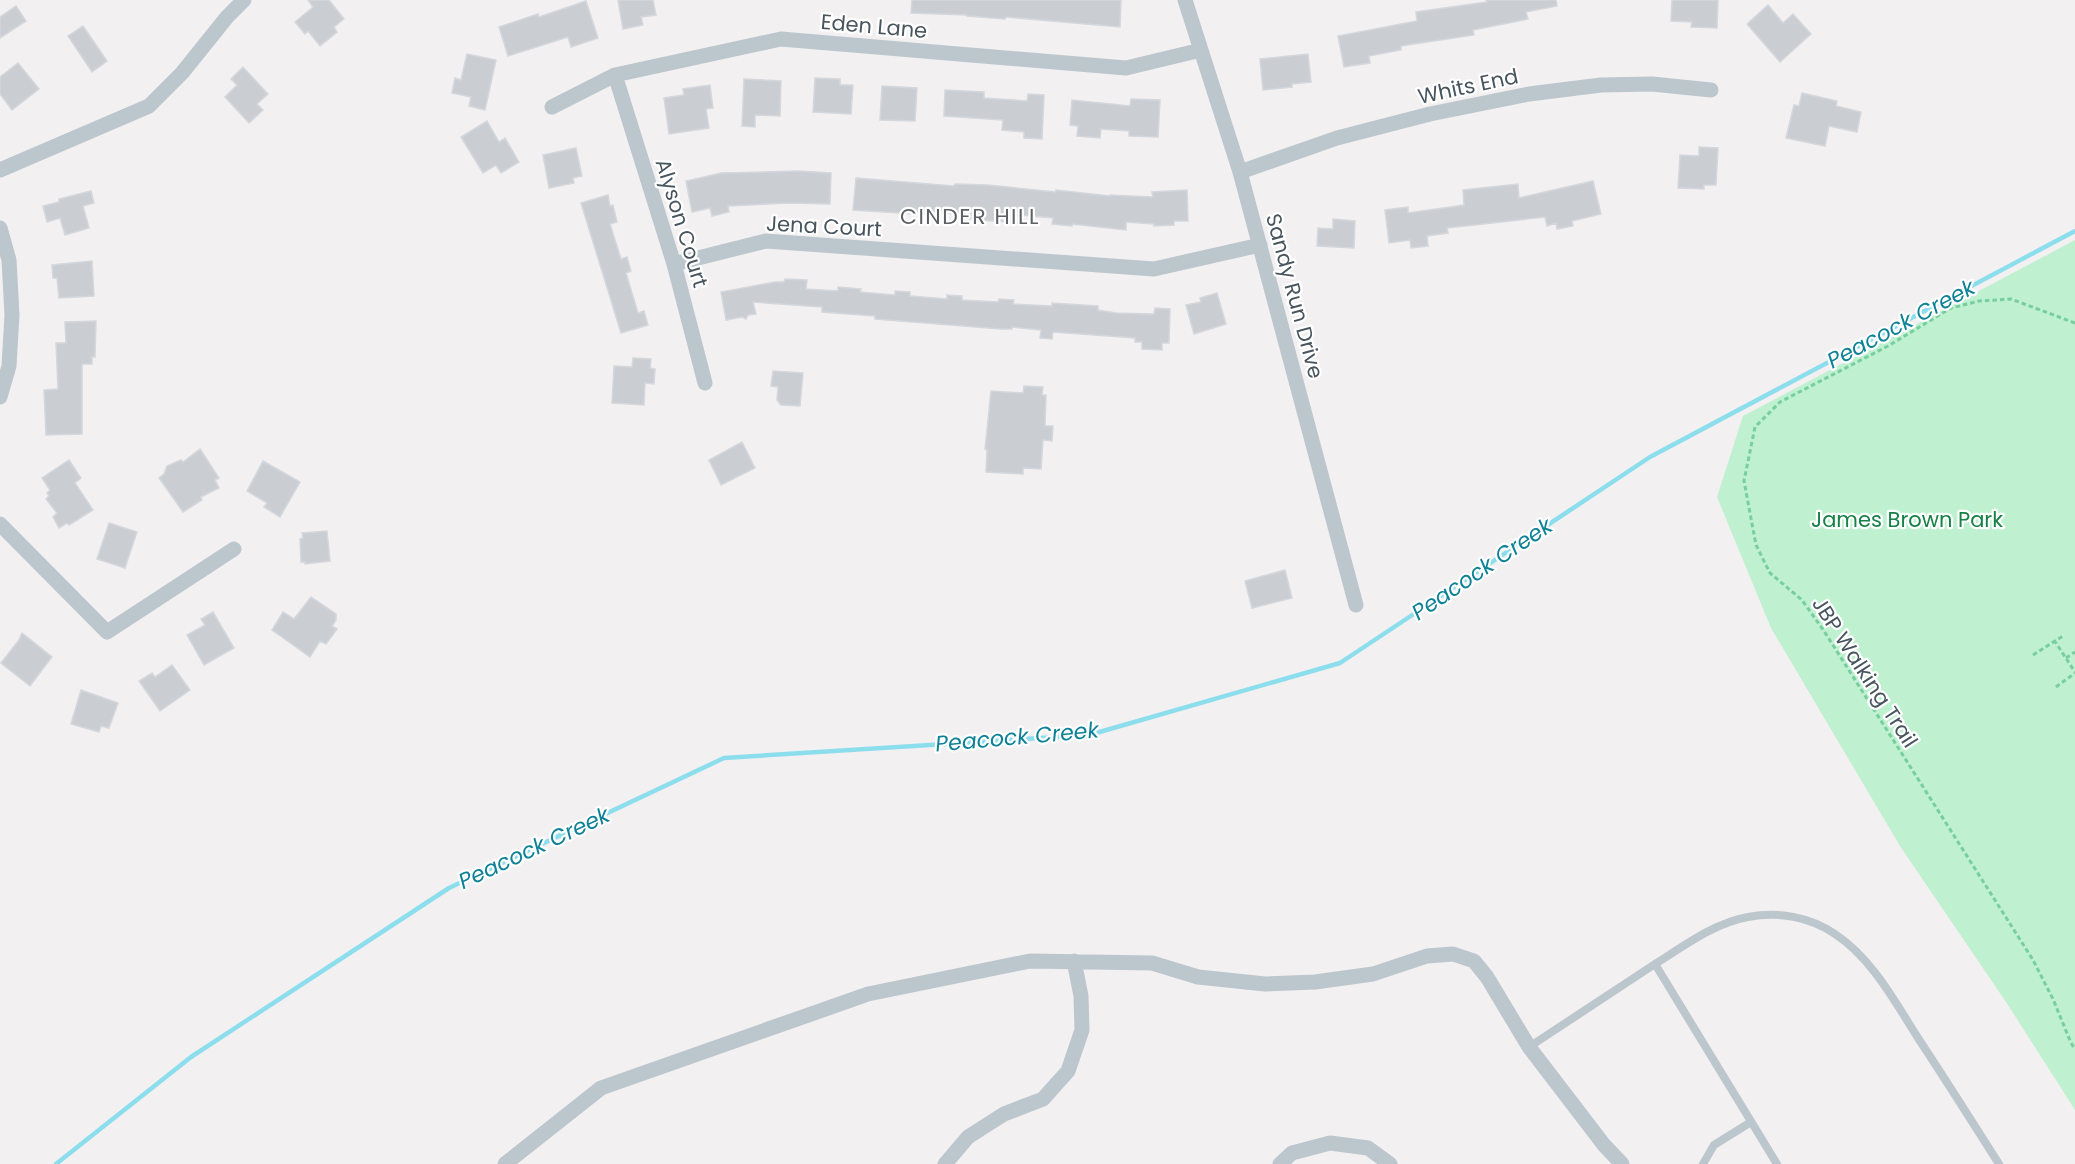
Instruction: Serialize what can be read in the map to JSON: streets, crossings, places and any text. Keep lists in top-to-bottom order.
{
  "streets": {
    "street": [
      "Eden Lane",
      "Whits End",
      "Alyson Court",
      "Jena Court",
      "Sandy Run Drive"
    ],
    "path": ["JBP Walking Trail"]
  },
  "crossings": [
    ["Eden Lane", "Alyson Court"],
    ["Eden Lane", "Sandy Run Drive"],
    ["Whits End", "Sandy Run Drive"],
    ["Alyson Court", "Jena Court"],
    ["Jena Court", "Sandy Run Drive"]
  ],
  "districts": ["CINDER HILL"],
  "water": ["Peacock Creek"],
  "parks": ["James Brown Park"]
}
